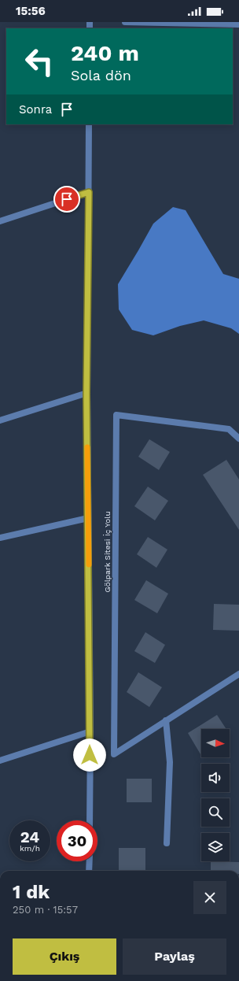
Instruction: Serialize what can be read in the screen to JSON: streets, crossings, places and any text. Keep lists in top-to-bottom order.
{
  "streets": {
    "street": ["Gölpark Sitesi İç Yolu"]
  },
  "north": "right",
  "page": {
    "status": "15:56",
    "turn": ["240 m", "Sola dön"],
    "then": "Sonra",
    "speed": "24 km/h",
    "limit": "30",
    "heading": ["1 dk", "250 m · 15:57"],
    "buttons": ["Çıkış", "Paylaş"]
  }
}
